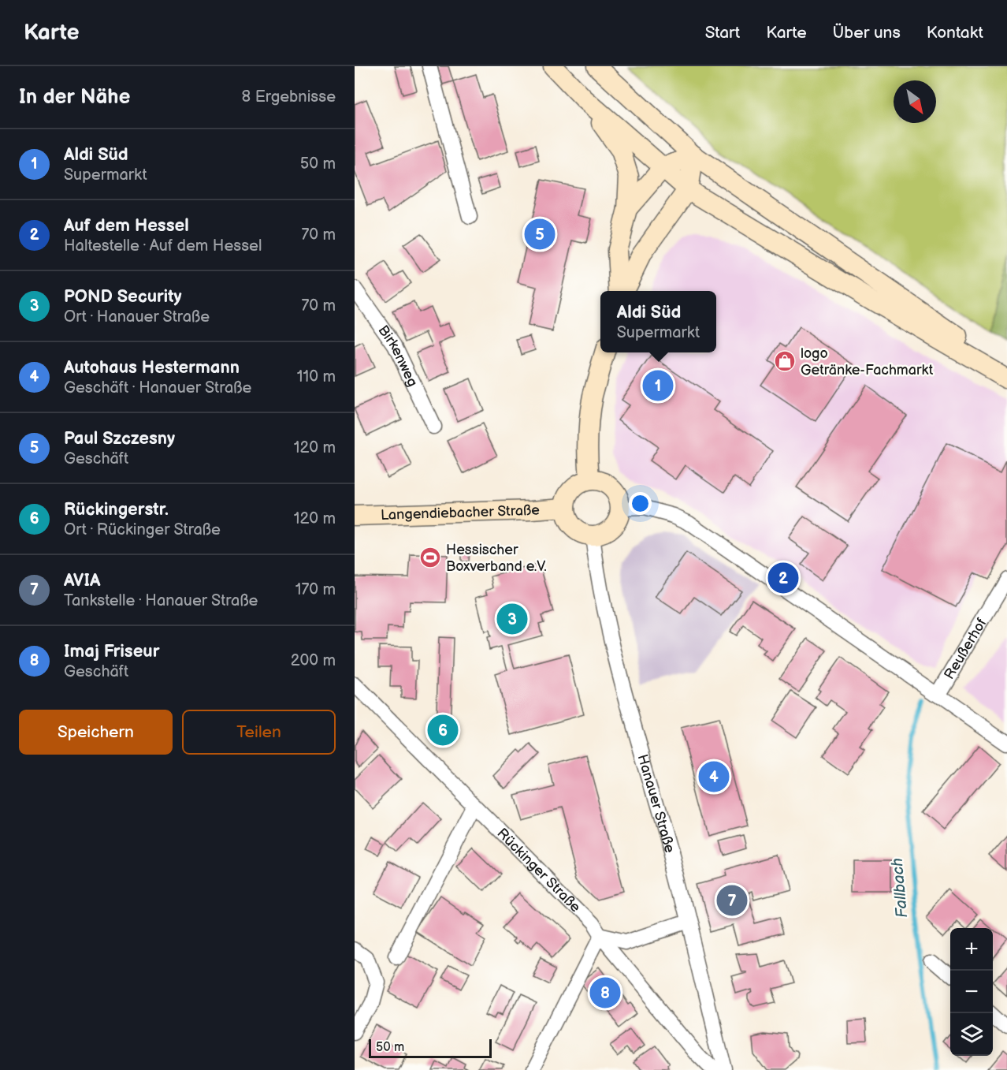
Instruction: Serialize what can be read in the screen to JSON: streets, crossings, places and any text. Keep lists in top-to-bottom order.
{
  "streets": {
    "main road": ["Langendiebacher Straße"],
    "street": [
      "Birkenweg",
      "Reußerhof",
      "Hanauer Straße",
      "Rückinger Straße"
    ]
  },
  "crossings": [
    ["Langendiebacher Straße", "Hanauer Straße"]
  ],
  "water": ["Fallbach"],
  "places": {
    "shop": ["logo Getränke-Fachmarkt"],
    "sports": ["Hessischer Boxverband e.V."]
  },
  "scale_bar": "50 m",
  "north": "bottom right",
  "page": {
    "header": "Karte",
    "nav": [
      "Start",
      "Karte",
      "Über uns",
      "Kontakt"
    ],
    "heading": ["In der Nähe", "8 Ergebnisse"],
    "list": [
      {
        "mark": "1",
        "name": "Aldi Süd",
        "note": "Supermarkt",
        "value": "50 m"
      },
      {
        "mark": "2",
        "name": "Auf dem Hessel",
        "note": "Haltestelle · Auf dem Hessel",
        "value": "70 m"
      },
      {
        "mark": "3",
        "name": "POND Security",
        "note": "Ort · Hanauer Straße",
        "value": "70 m"
      },
      {
        "mark": "4",
        "name": "Autohaus Hestermann",
        "note": "Geschäft · Hanauer Straße",
        "value": "110 m"
      },
      {
        "mark": "5",
        "name": "Paul Szczesny",
        "note": "Geschäft",
        "value": "120 m"
      },
      {
        "mark": "6",
        "name": "Rückingerstr.",
        "note": "Ort · Rückinger Straße",
        "value": "120 m"
      },
      {
        "mark": "7",
        "name": "AVIA",
        "note": "Tankstelle · Hanauer Straße",
        "value": "170 m"
      },
      {
        "mark": "8",
        "name": "Imaj Friseur",
        "note": "Geschäft",
        "value": "200 m"
      }
    ],
    "pins": [
      "5",
      "1",
      "2",
      "3",
      "6",
      "4",
      "7",
      "8"
    ],
    "popup": ["Aldi Süd", "Supermarkt"],
    "buttons": ["Speichern", "Teilen"],
    "map_buttons": ["+", "−"],
    "scale": "50 m"
  }
}
